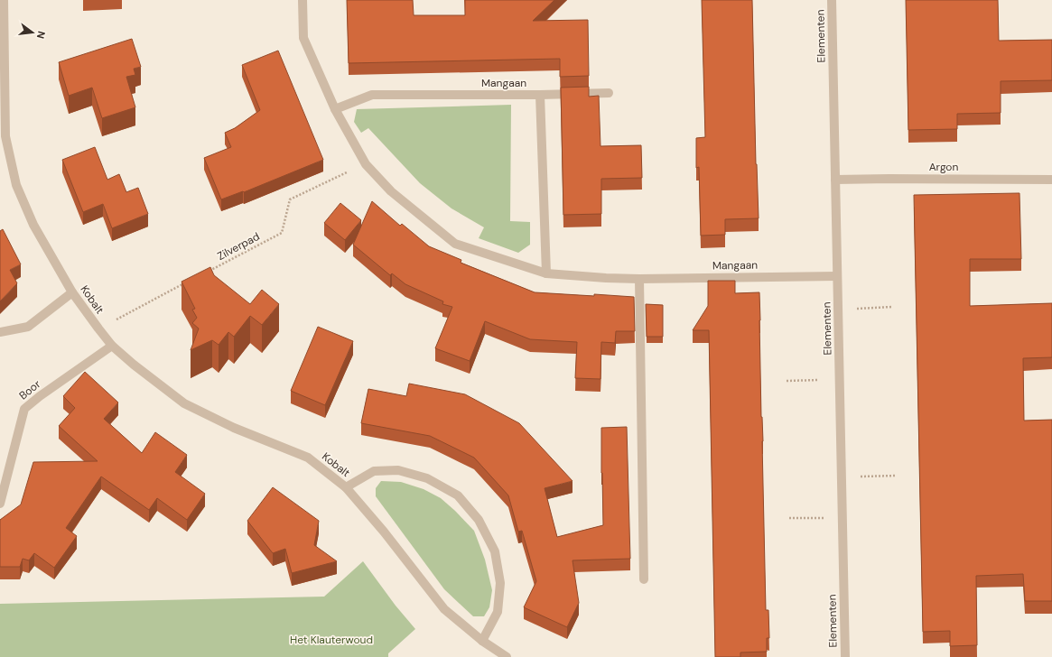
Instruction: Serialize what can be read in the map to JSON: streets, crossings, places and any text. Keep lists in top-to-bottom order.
{
  "streets": {
    "street": [
      "Elementen",
      "Mangaan",
      "Argon",
      "Kobalt",
      "Boor"
    ],
    "path": ["Zilverpad"]
  },
  "crossings": [
    ["Elementen", "Mangaan"],
    ["Elementen", "Argon"],
    ["Mangaan", "Zilverpad"],
    ["Kobalt", "Boor"]
  ],
  "parks": ["Het Klauterwoud"],
  "north": "right"
}
